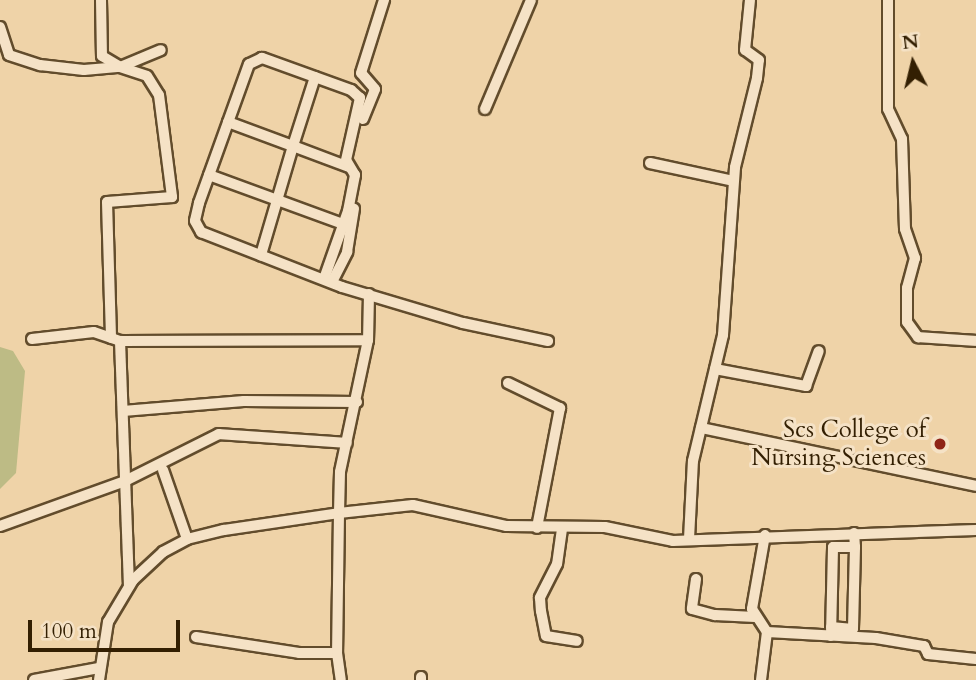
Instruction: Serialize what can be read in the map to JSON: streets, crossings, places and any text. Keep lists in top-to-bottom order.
{
  "places": ["Scs College of Nursing Sciences"],
  "scale_bar": "100 m",
  "north": "top"
}
